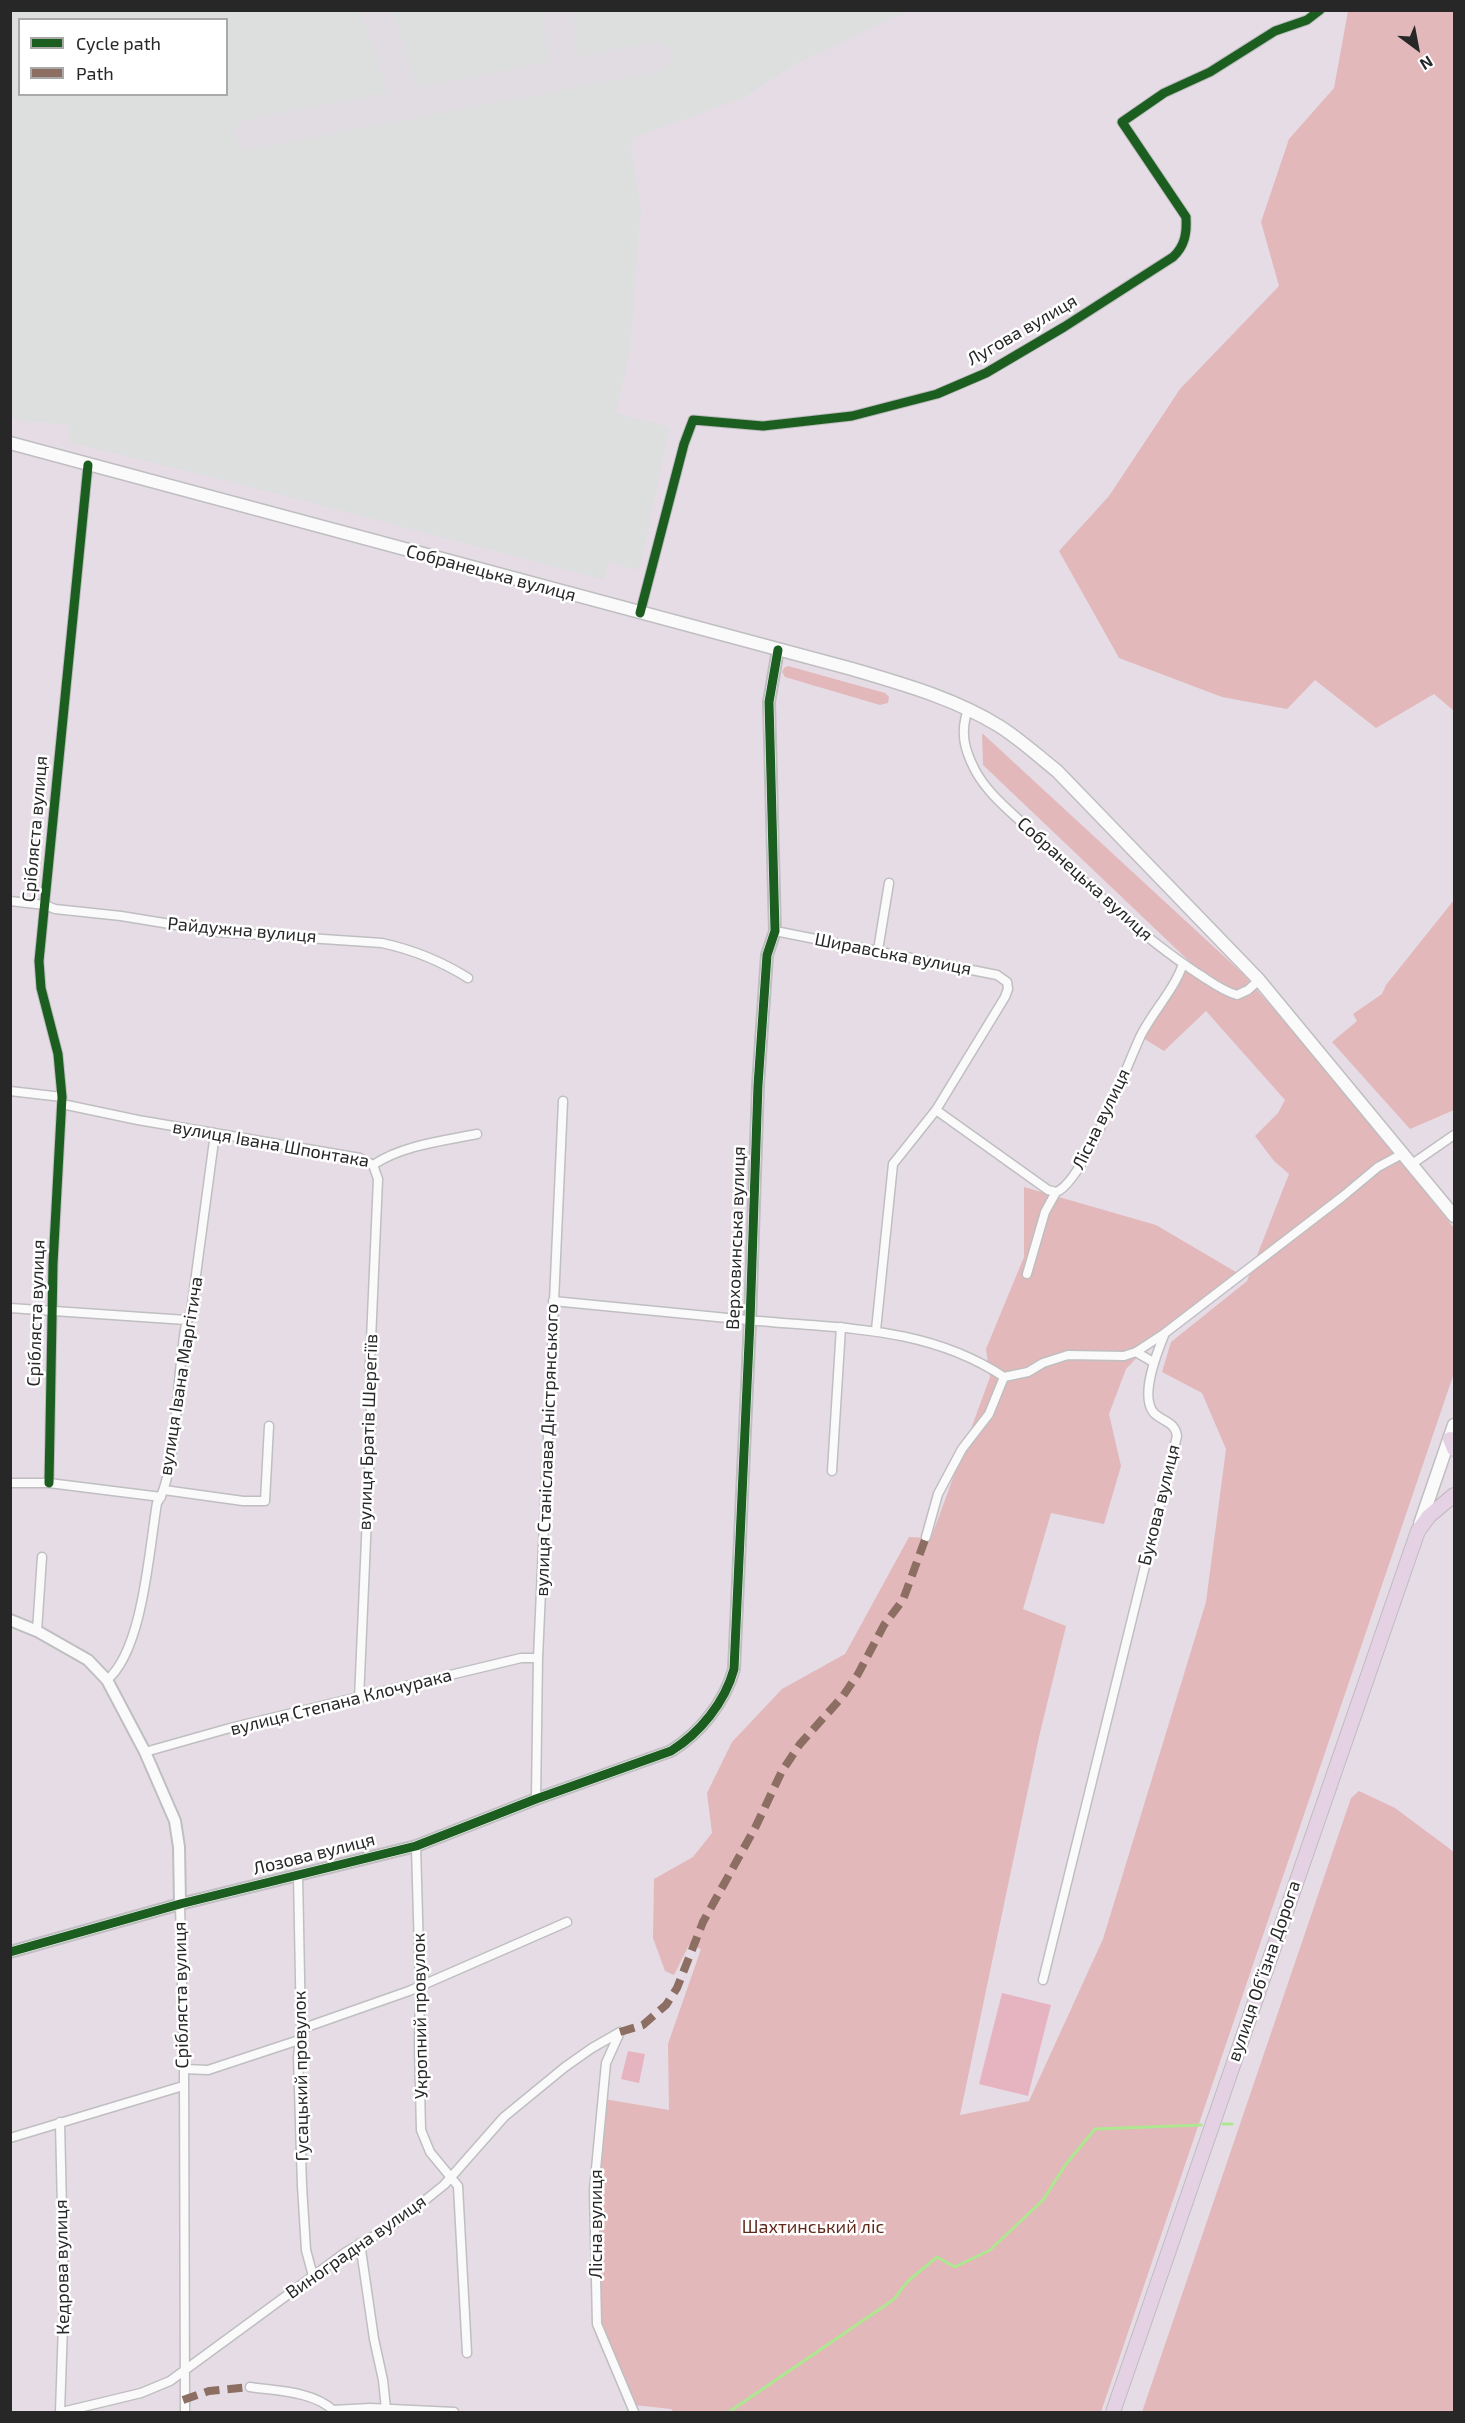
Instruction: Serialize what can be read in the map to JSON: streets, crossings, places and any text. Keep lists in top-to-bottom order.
{
  "streets": {
    "highway": ["вулиця Обʼїзна Дорога"],
    "main road": ["Собранецька вулиця"],
    "street": [
      "Лугова вулиця",
      "Срібляста вулиця",
      "Райдужна вулиця",
      "Ширавська вулиця",
      "Лісна вулиця",
      "вулиця Івана Шпонтака",
      "Верховинська вулиця",
      "вулиця Івана Маргітича",
      "вулиця Братів Шерегіїв",
      "вулиця Станіслава Дністрянського",
      "Букова вулиця",
      "вулиця Степана Клочурака",
      "Лозова вулиця",
      "Укропний провулок",
      "Гусацький провулок",
      "Виноградна вулиця",
      "Кедрова вулиця"
    ]
  },
  "crossings": [
    ["Лугова вулиця", "Собранецька вулиця"],
    ["Собранецька вулиця", "Срібляста вулиця"],
    ["Собранецька вулиця", "Лісна вулиця"],
    ["Собранецька вулиця", "Верховинська вулиця"],
    ["Собранецька вулиця", "Букова вулиця"],
    ["Срібляста вулиця", "Райдужна вулиця"],
    ["Срібляста вулиця", "вулиця Івана Шпонтака"],
    ["Срібляста вулиця", "вулиця Івана Маргітича"],
    ["Срібляста вулиця", "вулиця Степана Клочурака"],
    ["Срібляста вулиця", "Лозова вулиця"],
    ["Срібляста вулиця", "Виноградна вулиця"],
    ["Ширавська вулиця", "Верховинська вулиця"],
    ["Лісна вулиця", "Виноградна вулиця"],
    ["вулиця Івана Шпонтака", "вулиця Івана Маргітича"],
    ["вулиця Івана Шпонтака", "вулиця Братів Шерегіїв"],
    ["Верховинська вулиця", "Лозова вулиця"],
    ["вулиця Братів Шерегіїв", "вулиця Степана Клочурака"],
    ["вулиця Станіслава Дністрянського", "вулиця Степана Клочурака"],
    ["вулиця Станіслава Дністрянського", "Лозова вулиця"],
    ["Лозова вулиця", "Укропний провулок"],
    ["Лозова вулиця", "Гусацький провулок"],
    ["Укропний провулок", "Виноградна вулиця"],
    ["Гусацький провулок", "Виноградна вулиця"],
    ["Виноградна вулиця", "Кедрова вулиця"]
  ],
  "parks": ["Шахтинський ліс"],
  "legend": ["Cycle path", "Path"],
  "north": "bottom right"
}
